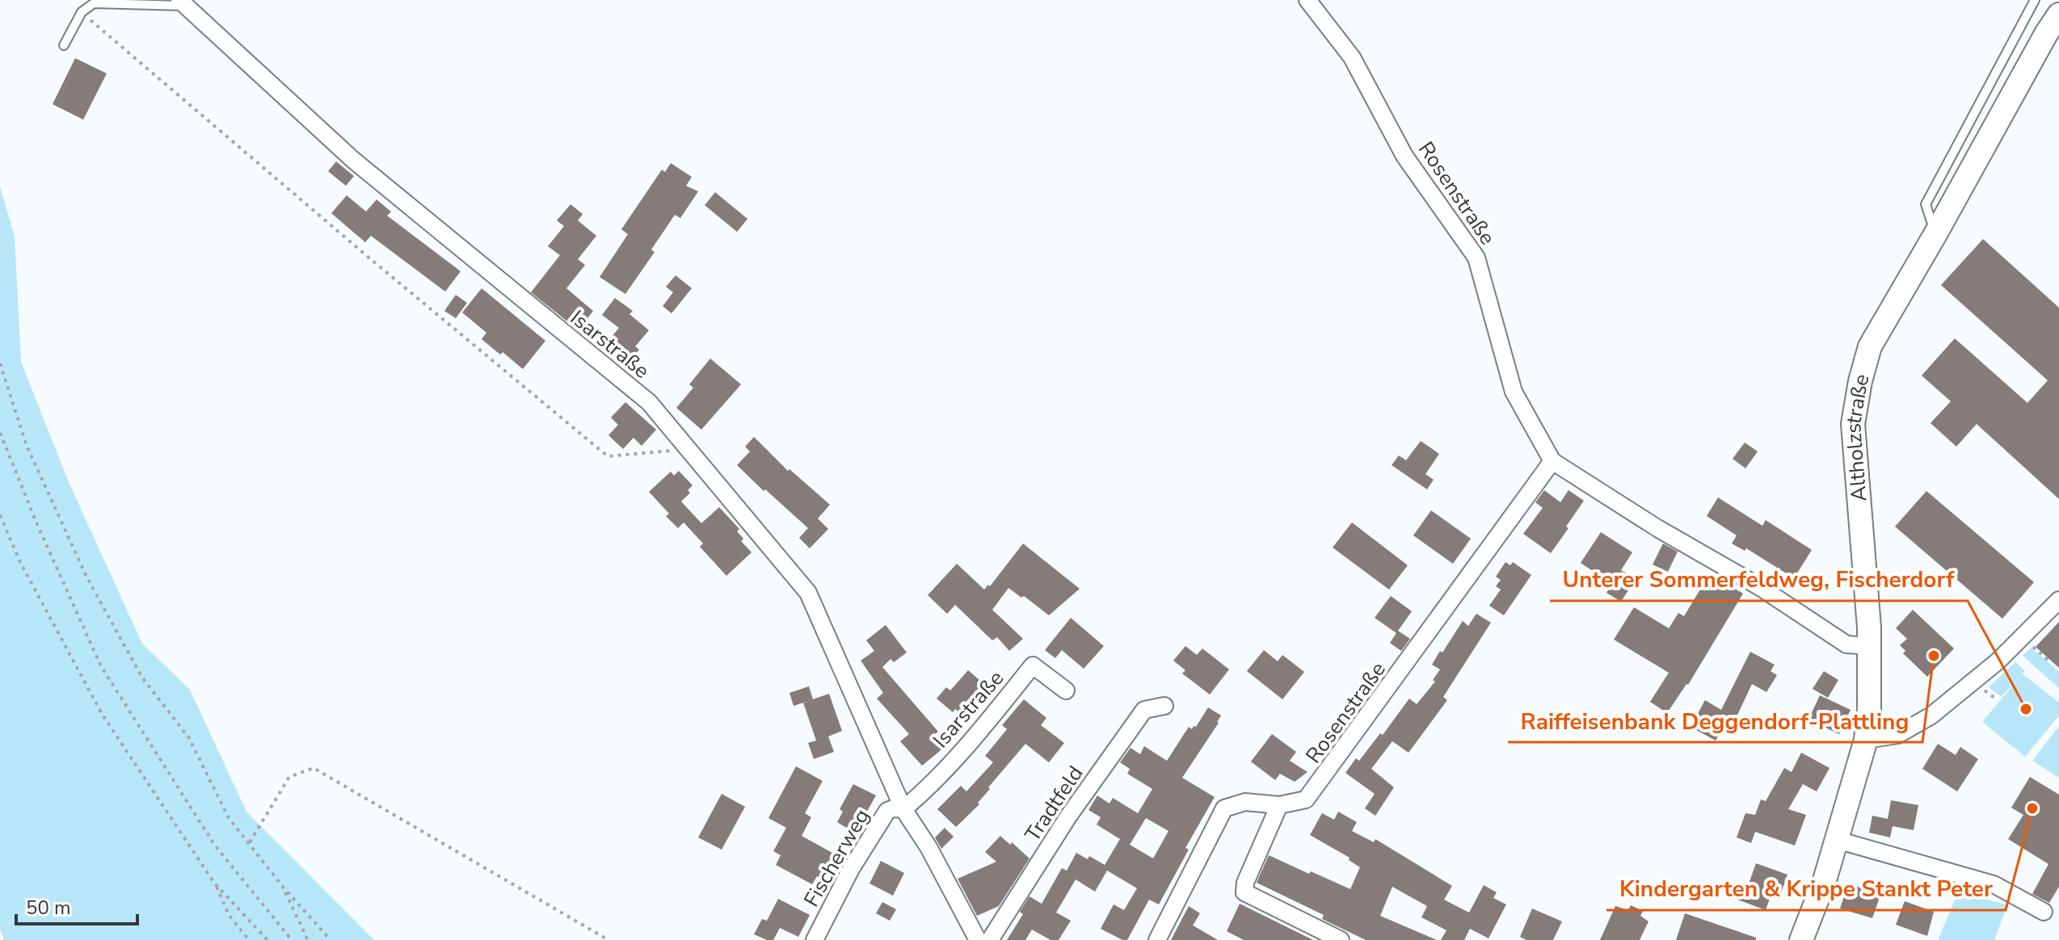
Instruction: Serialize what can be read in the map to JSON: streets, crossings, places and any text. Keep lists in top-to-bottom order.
{
  "streets": {
    "street": [
      "Rosenstraße",
      "Isarstraße",
      "Altholzstraße",
      "Tradtfeld",
      "Fischerweg"
    ]
  },
  "crossings": [
    ["Rosenstraße", "Altholzstraße"],
    ["Isarstraße", "Fischerweg"]
  ],
  "places": ["Raiffeisenbank Deggendorf-Plattling", "Unterer Sommerfeldweg, Fischerdorf", "Kindergarten & Krippe Stankt Peter"],
  "scale_bar": "50 m"
}
